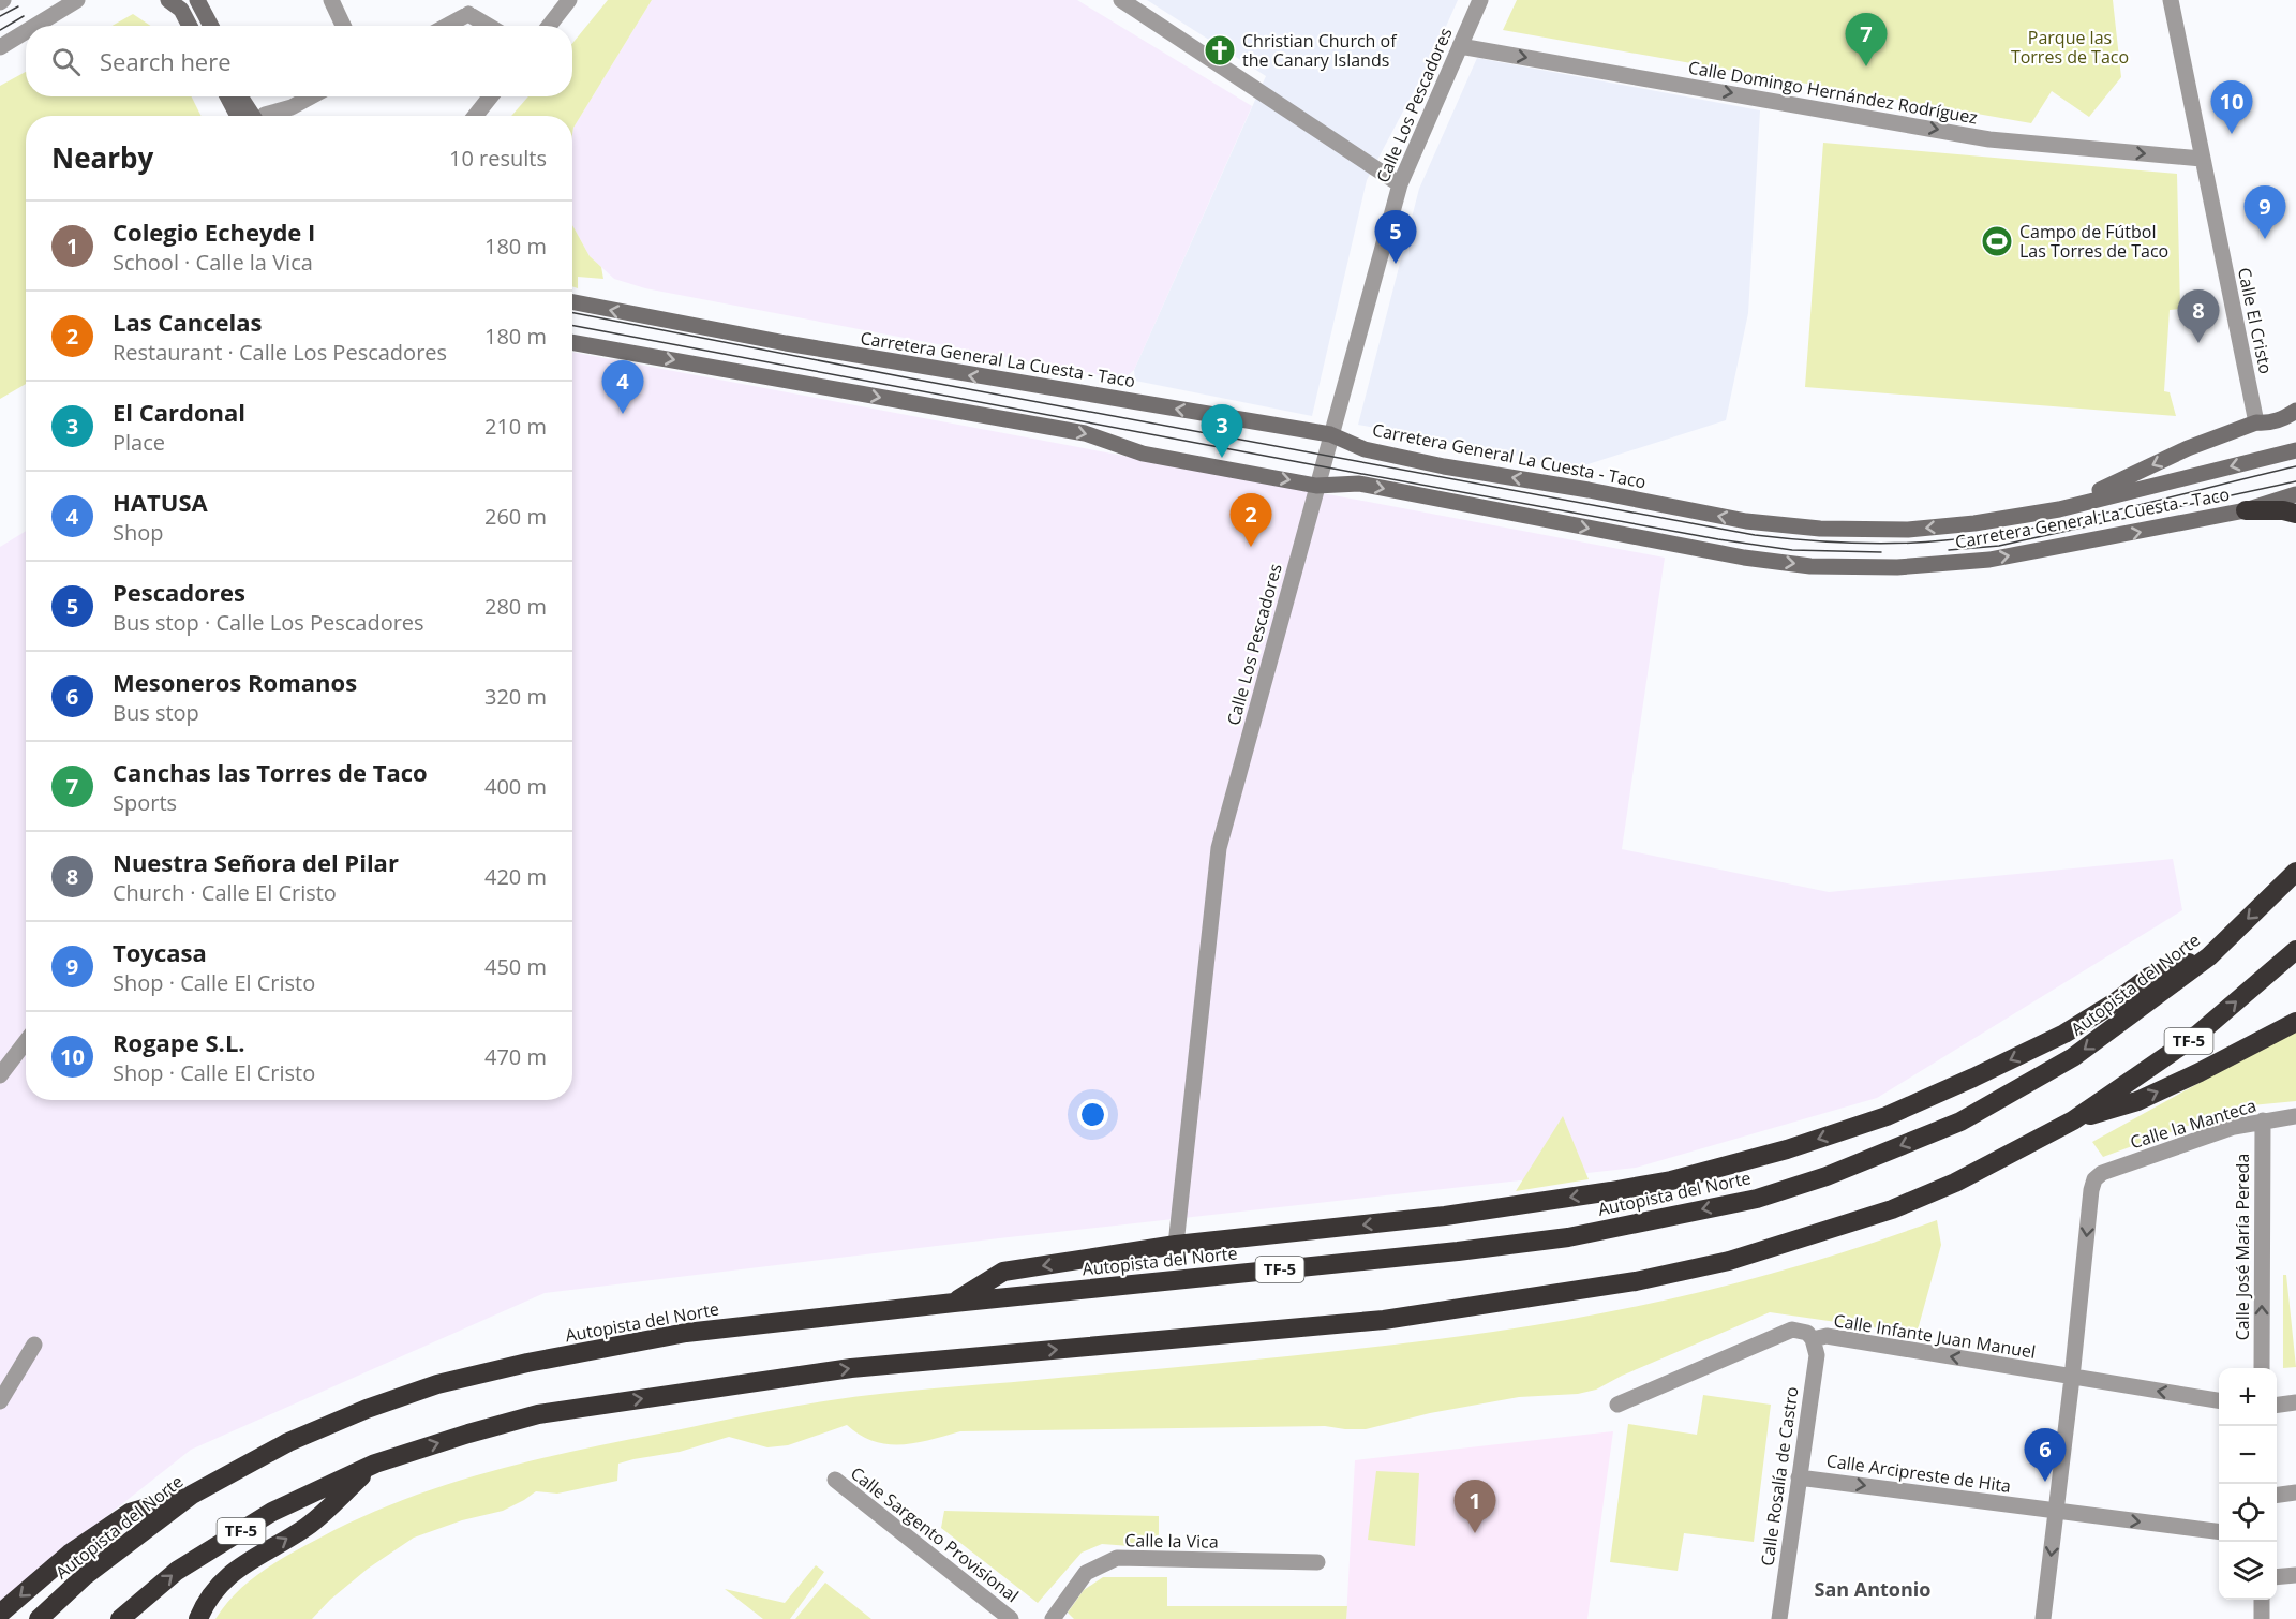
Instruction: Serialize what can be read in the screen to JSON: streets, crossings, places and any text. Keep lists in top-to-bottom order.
{
  "streets": {
    "highway": ["Autopista del Norte", "TF-5"],
    "main road": ["Carretera General La Cuesta - Taco"],
    "street": [
      "Calle Domingo Hernández Rodríguez",
      "Calle Los Pescadores",
      "Calle El Cristo",
      "Calle la Manteca",
      "Calle José María Pereda",
      "Calle Infante Juan Manuel",
      "Calle Arcipreste de Hita",
      "Calle Rosalía de Castro",
      "Calle Sargento Provisional",
      "Calle la Vica"
    ]
  },
  "crossings": [
    ["Calle Domingo Hernández Rodríguez", "Calle Los Pescadores"],
    ["Calle Domingo Hernández Rodríguez", "Calle El Cristo"],
    ["Calle Los Pescadores", "Carretera General La Cuesta - Taco"],
    ["Calle la Manteca", "Calle José María Pereda"],
    ["Calle la Manteca", "Calle Infante Juan Manuel"],
    ["Calle Infante Juan Manuel", "Calle Rosalía de Castro"],
    ["Calle Arcipreste de Hita", "Calle Rosalía de Castro"]
  ],
  "one_way": [
    "Calle Domingo Hernández Rodríguez",
    "Calle la Manteca",
    "Calle José María Pereda",
    "Calle Infante Juan Manuel",
    "Calle Arcipreste de Hita"
  ],
  "districts": ["San Antonio"],
  "parks": ["Parque las Torres de Taco"],
  "places": {
    "church": ["Christian Church of the Canary Islands"],
    "sports": ["Campo de Fútbol Las Torres de Taco"]
  },
  "page": {
    "pins": [
      "7",
      "10",
      "9",
      "5",
      "8",
      "4",
      "3",
      "2",
      "6",
      "1"
    ],
    "search": "Search here",
    "heading": ["Nearby", "10 results"],
    "list": [
      {
        "mark": "1",
        "name": "Colegio Echeyde I",
        "note": "School · Calle la Vica",
        "value": "180 m"
      },
      {
        "mark": "2",
        "name": "Las Cancelas",
        "note": "Restaurant · Calle Los Pescadores",
        "value": "180 m"
      },
      {
        "mark": "3",
        "name": "El Cardonal",
        "note": "Place",
        "value": "210 m"
      },
      {
        "mark": "4",
        "name": "HATUSA",
        "note": "Shop",
        "value": "260 m"
      },
      {
        "mark": "5",
        "name": "Pescadores",
        "note": "Bus stop · Calle Los Pescadores",
        "value": "280 m"
      },
      {
        "mark": "6",
        "name": "Mesoneros Romanos",
        "note": "Bus stop",
        "value": "320 m"
      },
      {
        "mark": "7",
        "name": "Canchas las Torres de Taco",
        "note": "Sports",
        "value": "400 m"
      },
      {
        "mark": "8",
        "name": "Nuestra Señora del Pilar",
        "note": "Church · Calle El Cristo",
        "value": "420 m"
      },
      {
        "mark": "9",
        "name": "Toycasa",
        "note": "Shop · Calle El Cristo",
        "value": "450 m"
      },
      {
        "mark": "10",
        "name": "Rogape S.L.",
        "note": "Shop · Calle El Cristo",
        "value": "470 m"
      }
    ],
    "map_buttons": ["+", "−"]
  }
}
